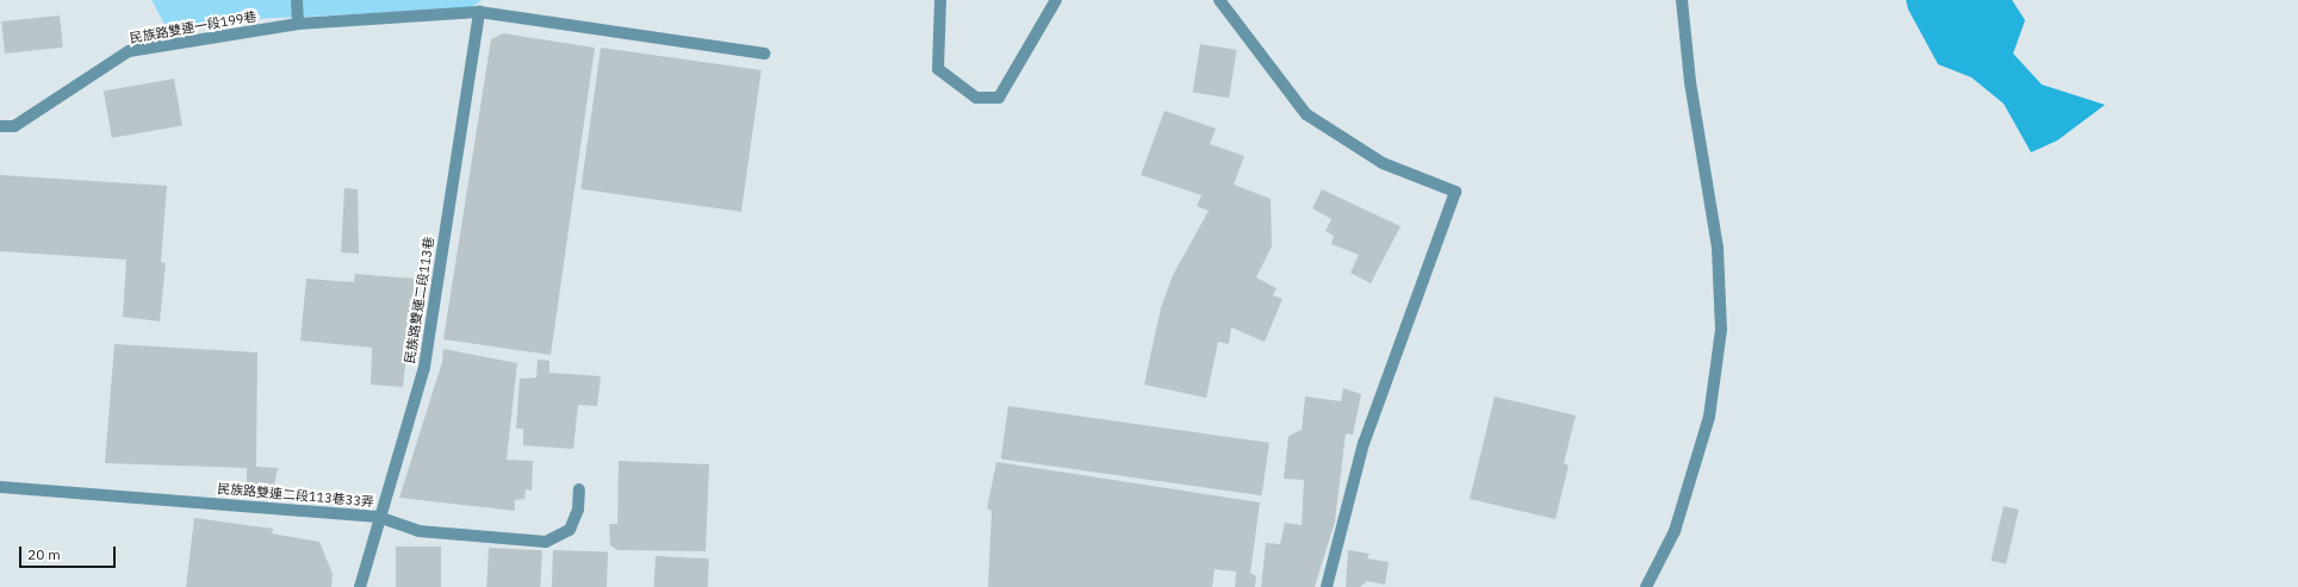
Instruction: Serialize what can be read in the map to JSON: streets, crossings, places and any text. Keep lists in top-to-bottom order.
{
  "streets": {
    "lane": ["民族路雙連一段199巷", "民族路雙連二段113巷", "民族路雙連二段113巷33弄"]
  },
  "crossings": [
    ["民族路雙連一段199巷", "民族路雙連二段113巷"],
    ["民族路雙連二段113巷", "民族路雙連二段113巷33弄"]
  ],
  "scale_bar": "20 m"
}
